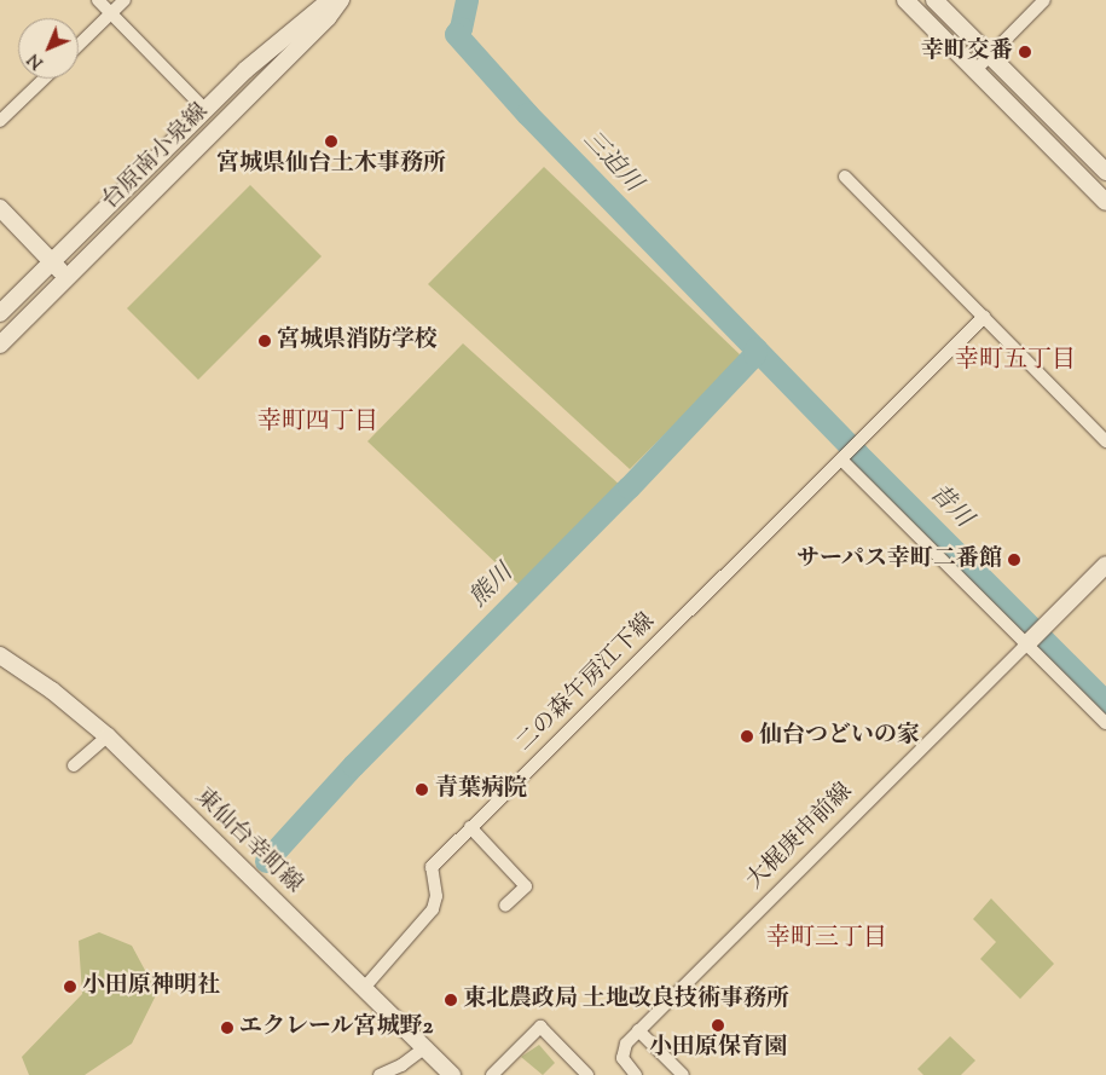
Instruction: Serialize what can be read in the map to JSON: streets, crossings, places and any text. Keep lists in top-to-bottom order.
{
  "streets": {
    "street": [
      "台原南小泉線",
      "二の森午房江下線",
      "大梶庚申前線",
      "東仙台幸町線"
    ]
  },
  "crossings": [
    ["二の森午房江下線", "東仙台幸町線"]
  ],
  "districts": ["幸町五丁目", "幸町四丁目", "幸町三丁目"],
  "water": ["三迫川", "昔川", "熊川"],
  "places": [
    "幸町交番",
    "宮城県仙台土木事務所",
    "宮城県消防学校",
    "サーパス幸町二番館",
    "仙台つどいの家",
    "青葉病院",
    "小田原神明社",
    "東北農政局 土地改良技術事務所",
    "小田原保育園",
    "エクレール宮城野2"
  ],
  "north": "bottom left"
}
